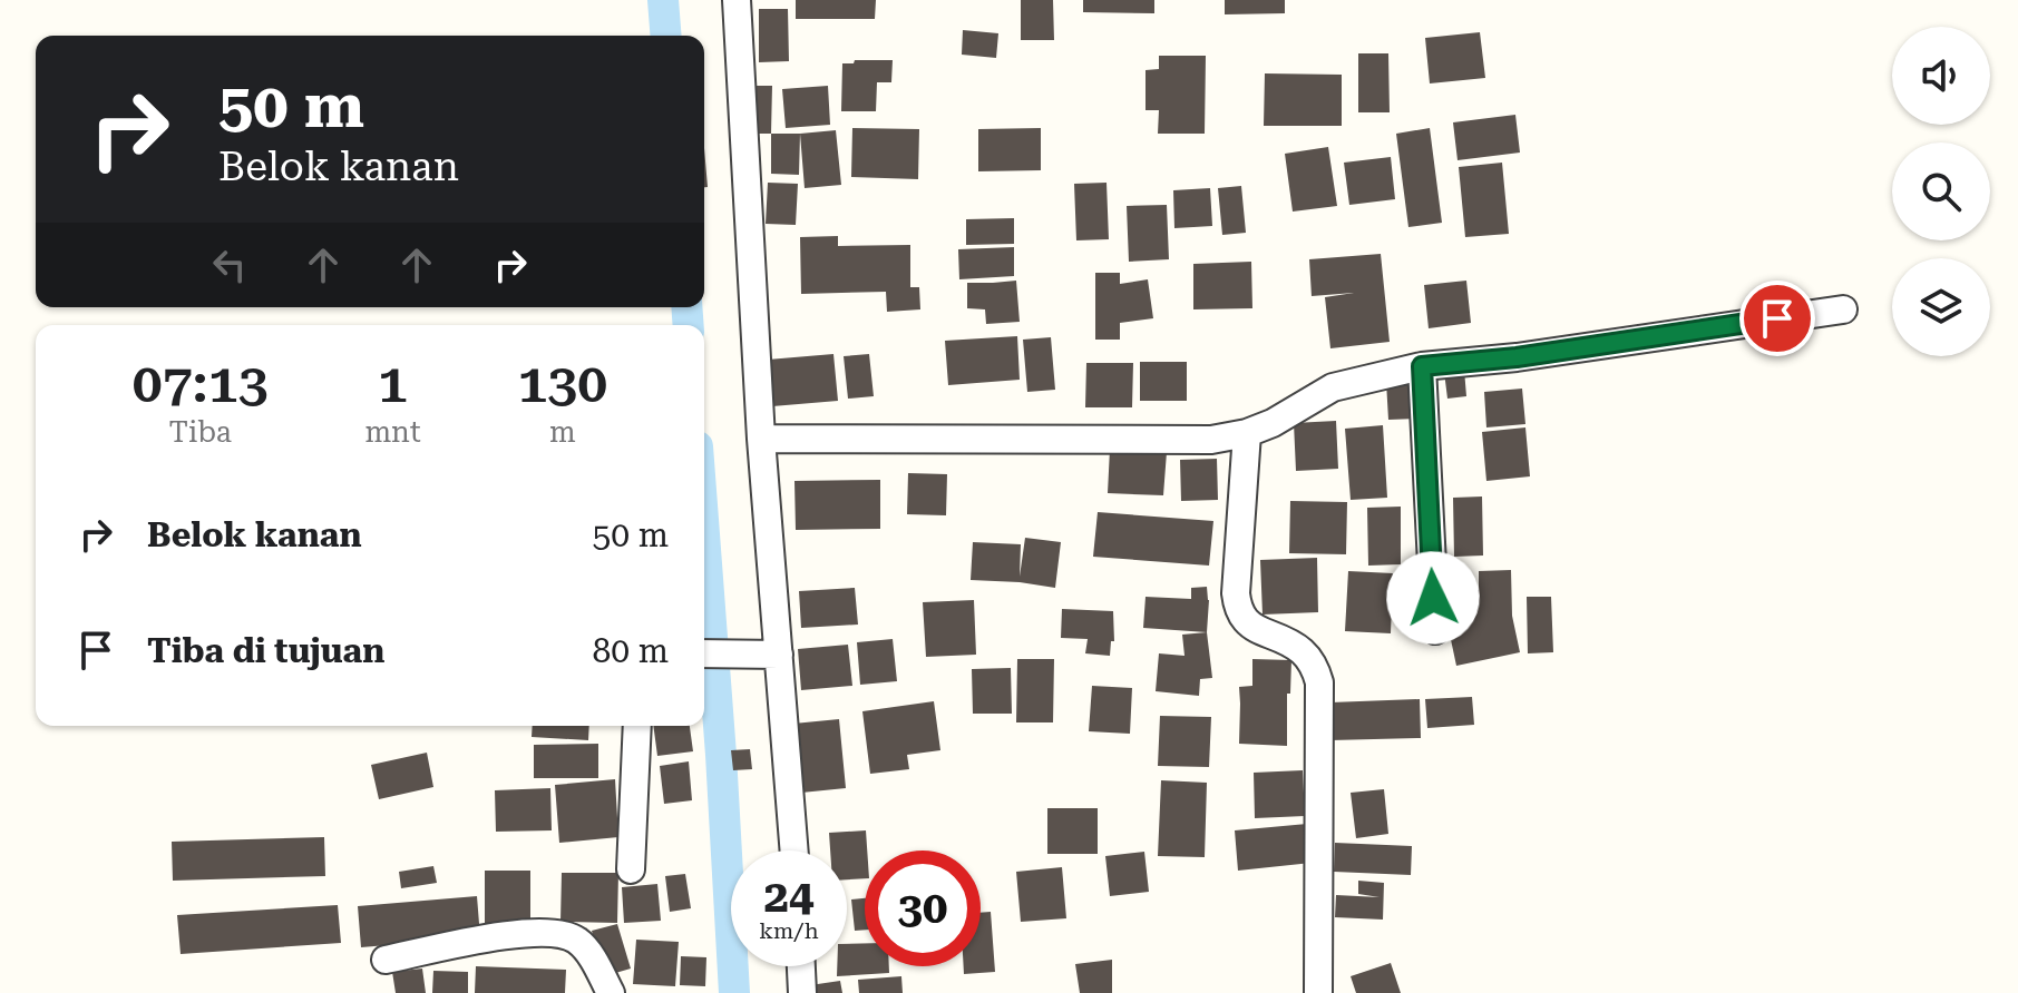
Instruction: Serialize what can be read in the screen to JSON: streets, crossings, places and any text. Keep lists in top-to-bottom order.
{
  "page": {
    "turn": ["50 m", "Belok kanan"],
    "eta": [
      "07:13",
      "Tiba",
      "1",
      "mnt",
      "130",
      "m"
    ],
    "list": [
      {
        "name": "Belok kanan",
        "value": "50 m"
      },
      {
        "name": "Tiba di tujuan",
        "value": "80 m"
      }
    ],
    "speed": "24 km/h",
    "limit": "30"
  }
}
